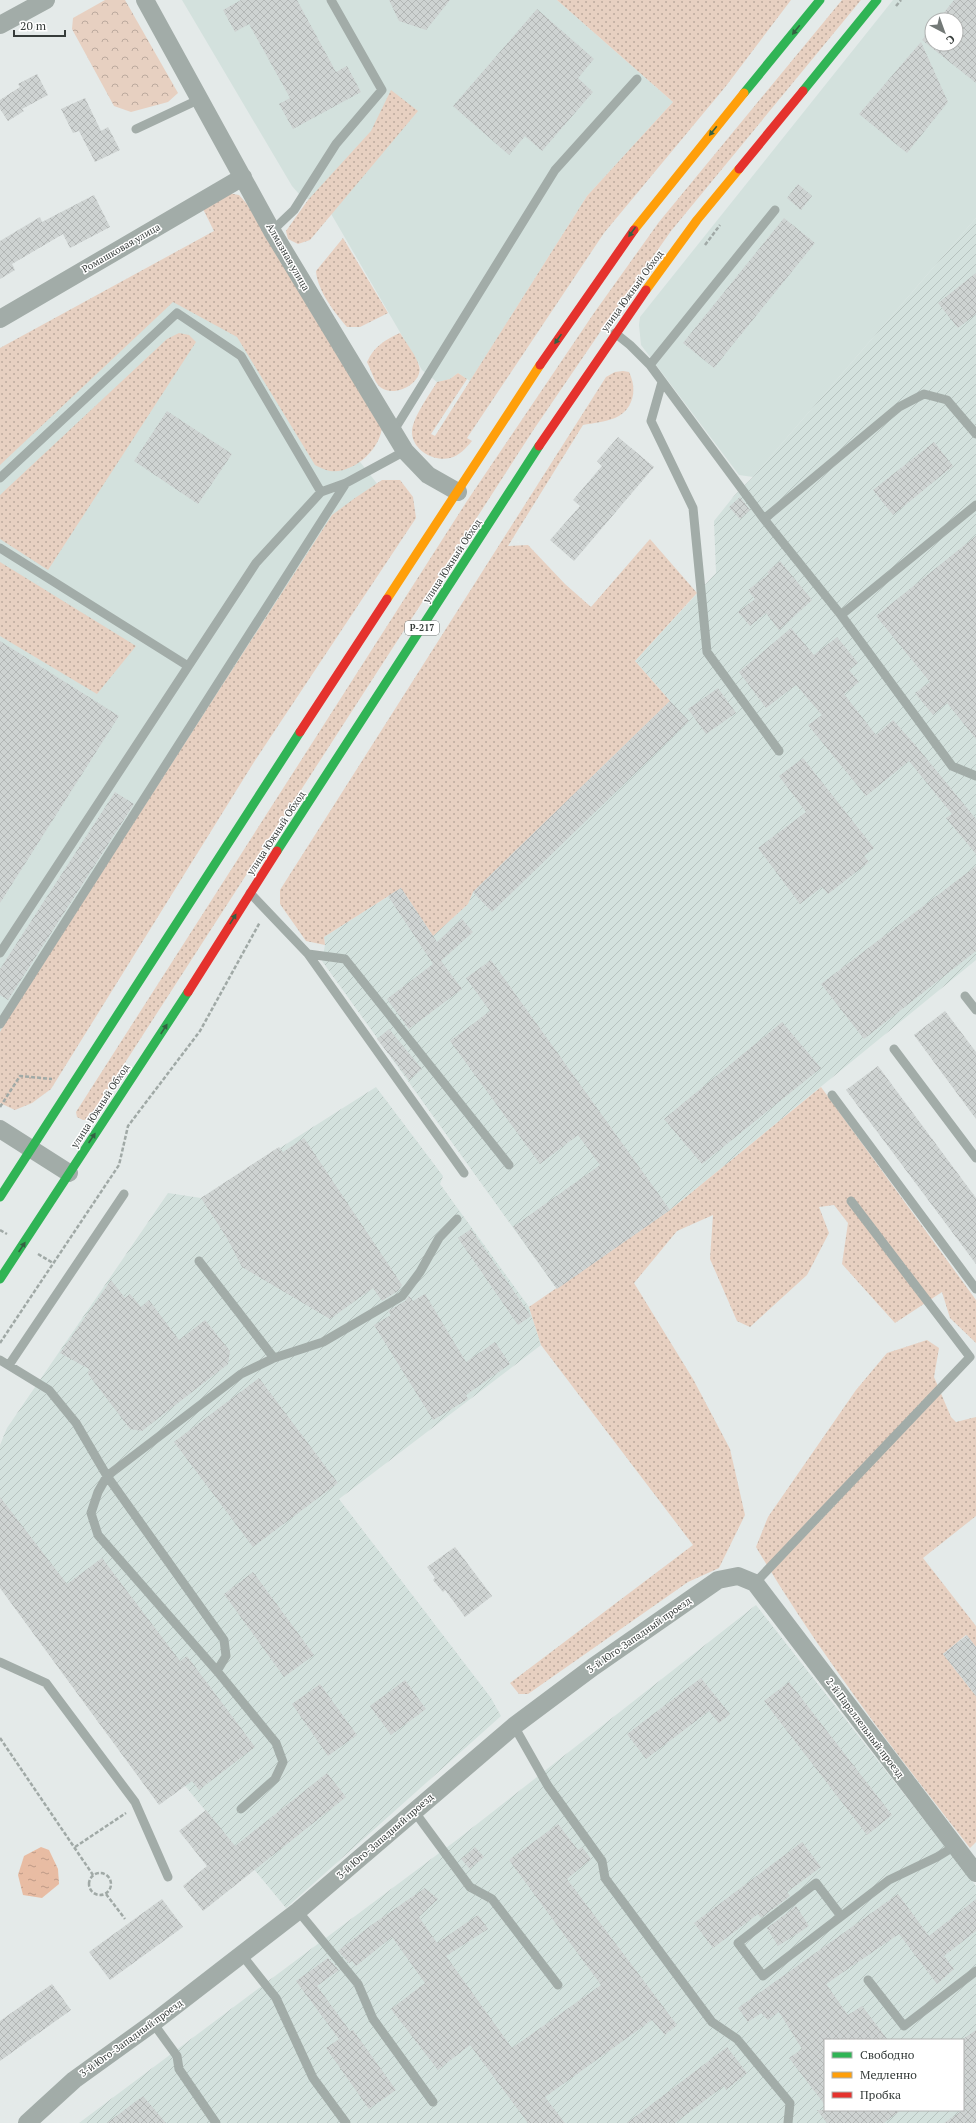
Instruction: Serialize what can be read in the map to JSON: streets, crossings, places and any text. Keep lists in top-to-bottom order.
{
  "streets": {
    "main road": ["улица Южный Обход", "Р-217"],
    "street": [
      "Ромашковая улица",
      "Алмазная улица",
      "3-й Юго-Западный проезд",
      "2-й Параллельный проезд"
    ]
  },
  "crossings": [
    ["Ромашковая улица", "Алмазная улица"],
    ["3-й Юго-Западный проезд", "2-й Параллельный проезд"]
  ],
  "legend": ["Свободно", "Медленно", "Пробка"],
  "scale_bar": "20 m",
  "north": "bottom right"
}
